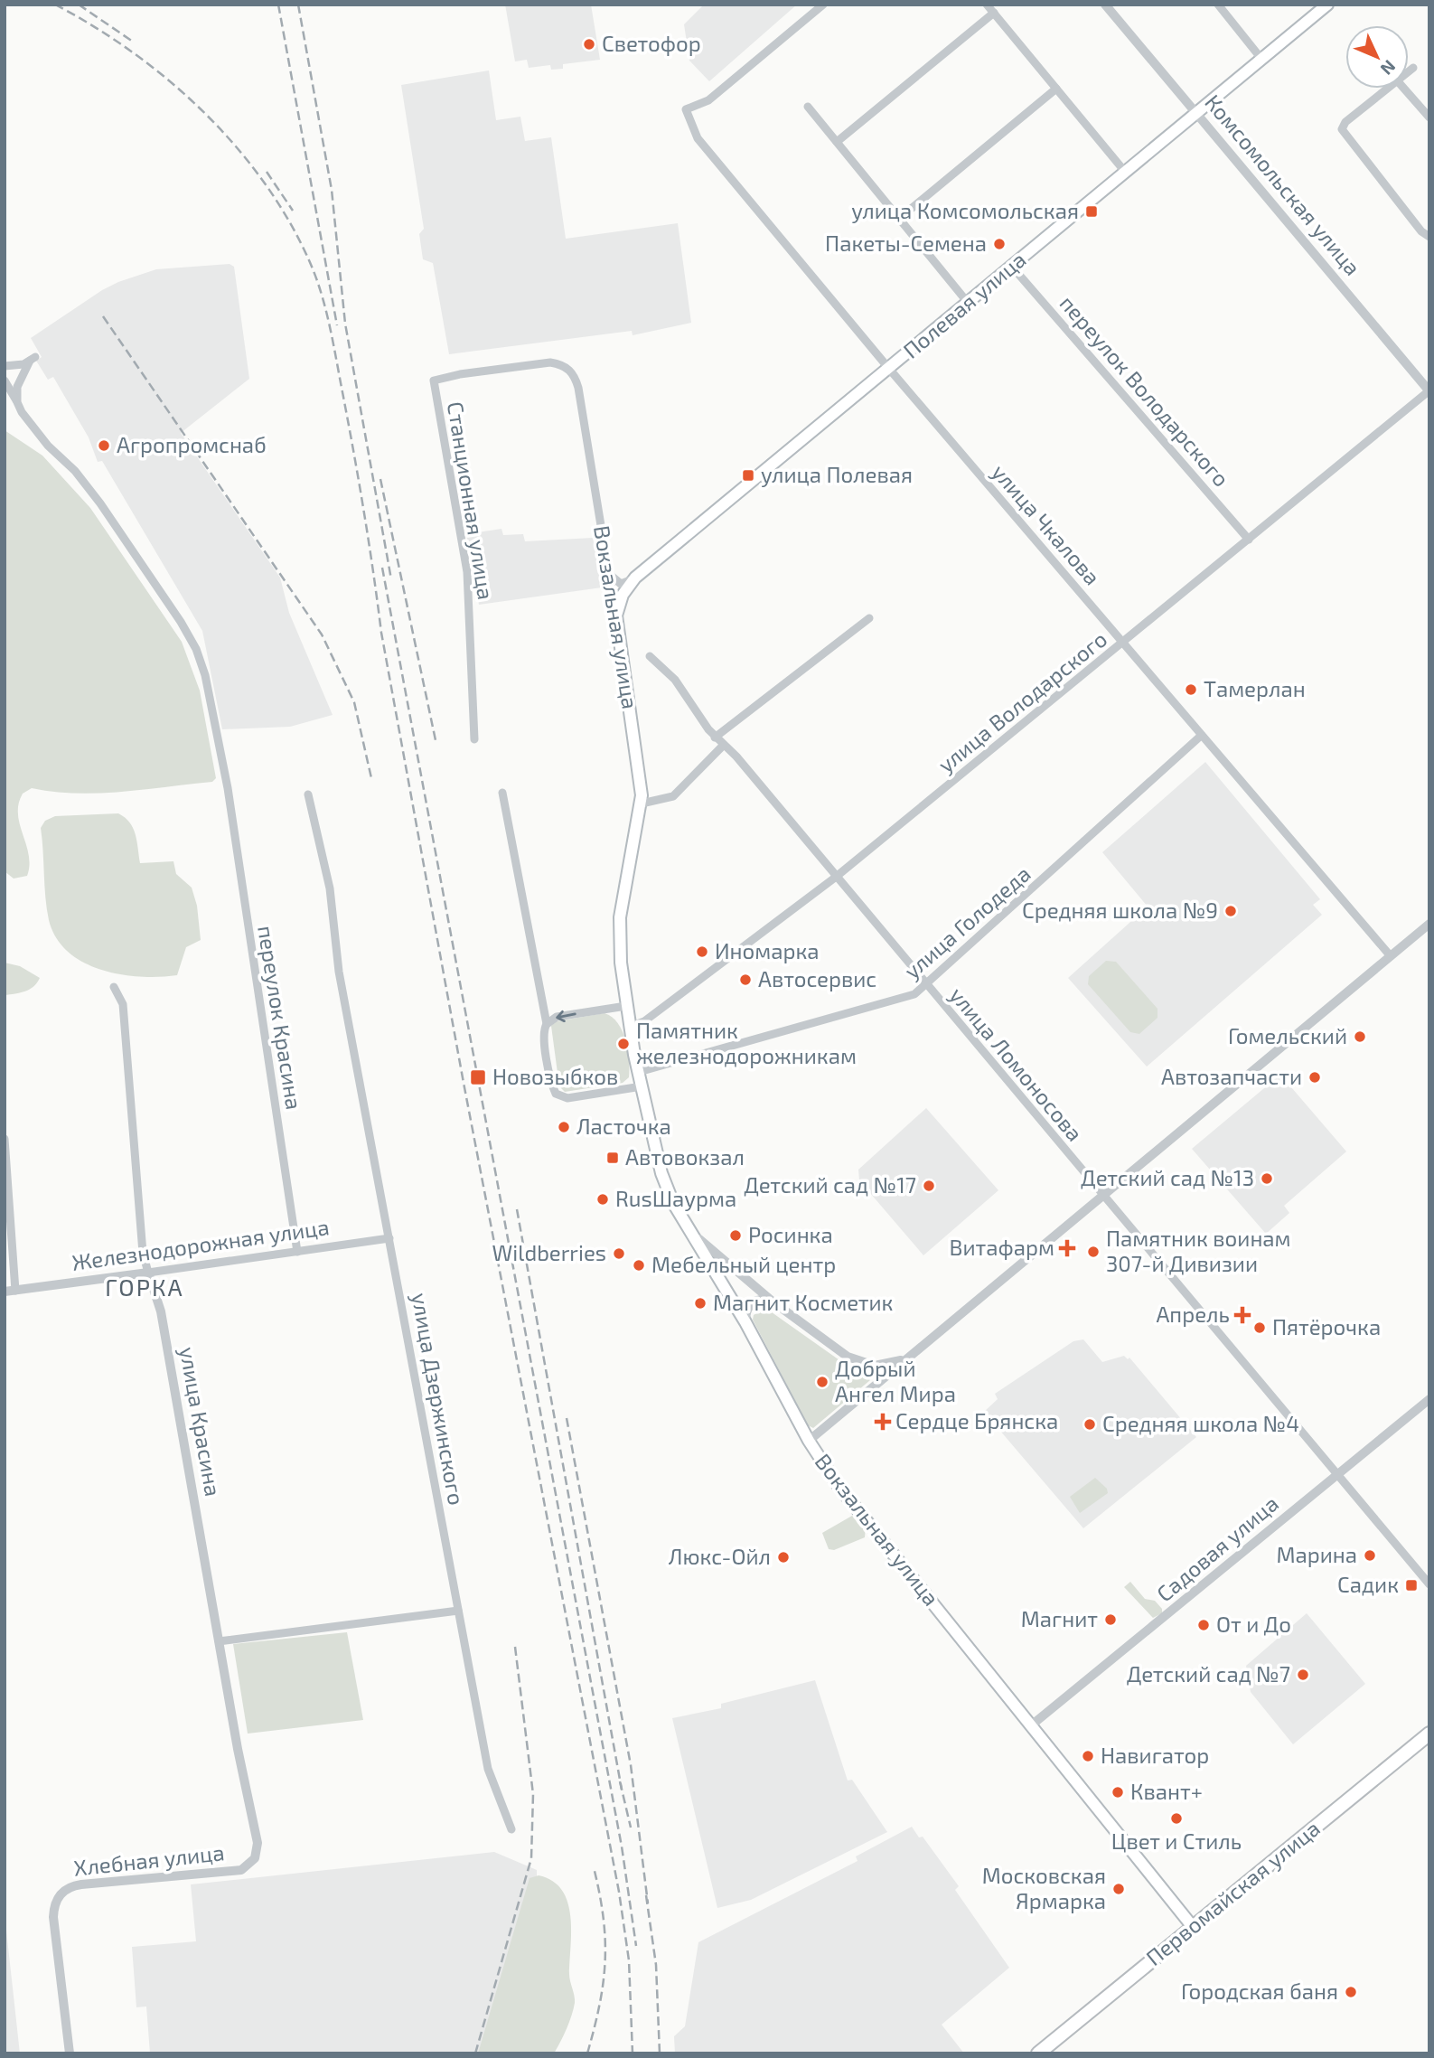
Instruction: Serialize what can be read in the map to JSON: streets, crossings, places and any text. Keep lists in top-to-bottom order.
{
  "streets": {
    "main road": ["Полевая улица", "Вокзальная улица", "Первомайская улица"],
    "street": [
      "Комсомольская улица",
      "переулок Володарского",
      "Станционная улица",
      "улица Чкалова",
      "улица Володарского",
      "улица Голодеда",
      "переулок Красина",
      "улица Ломоносова",
      "Железнодорожная улица",
      "улица Дзержинского",
      "улица Красина",
      "Садовая улица",
      "Хлебная улица"
    ]
  },
  "crossings": [
    ["Комсомольская улица", "Полевая улица"],
    ["Комсомольская улица", "улица Володарского"],
    ["Полевая улица", "переулок Володарского"],
    ["Полевая улица", "улица Чкалова"],
    ["Полевая улица", "Вокзальная улица"],
    ["переулок Володарского", "улица Володарского"],
    ["Станционная улица", "Вокзальная улица"],
    ["улица Чкалова", "улица Володарского"],
    ["улица Чкалова", "улица Голодеда"],
    ["Вокзальная улица", "улица Володарского"],
    ["Вокзальная улица", "улица Голодеда"],
    ["Вокзальная улица", "Садовая улица"],
    ["Вокзальная улица", "Первомайская улица"],
    ["улица Володарского", "улица Ломоносова"],
    ["улица Голодеда", "улица Ломоносова"],
    ["переулок Красина", "Железнодорожная улица"],
    ["улица Ломоносова", "Садовая улица"],
    ["Железнодорожная улица", "улица Дзержинского"],
    ["Железнодорожная улица", "улица Красина"],
    ["улица Красина", "Хлебная улица"]
  ],
  "districts": ["ГОРКА"],
  "places": {
    "other": [
      "Светофор",
      "Пакеты-Семена",
      "Агропромснаб",
      "Тамерлан",
      "Средняя школа №9",
      "Иномарка",
      "Автосервис",
      "Гомельский",
      "Памятник железнодорожникам",
      "Автозапчасти",
      "Ласточка",
      "Детский сад №13",
      "Детский сад №17",
      "RusШаурма",
      "Росинка",
      "Памятник воинам 307-й Дивизии",
      "Wildberries",
      "Мебельный центр",
      "Магнит Косметик",
      "Пятёрочка",
      "Добрый Ангел Мира",
      "Средняя школа №4",
      "Марина",
      "Люкс-Ойл",
      "Магнит",
      "От и До",
      "Детский сад №7",
      "Навигатор",
      "Квант+",
      "Цвет и Стиль",
      "Московская Ярмарка",
      "Городская баня"
    ],
    "transit": [
      "улица Комсомольская",
      "улица Полевая",
      "Новозыбков",
      "Автовокзал",
      "Садик"
    ],
    "health": ["Витафарм", "Апрель", "Сердце Брянска"]
  },
  "north": "bottom right"
}
